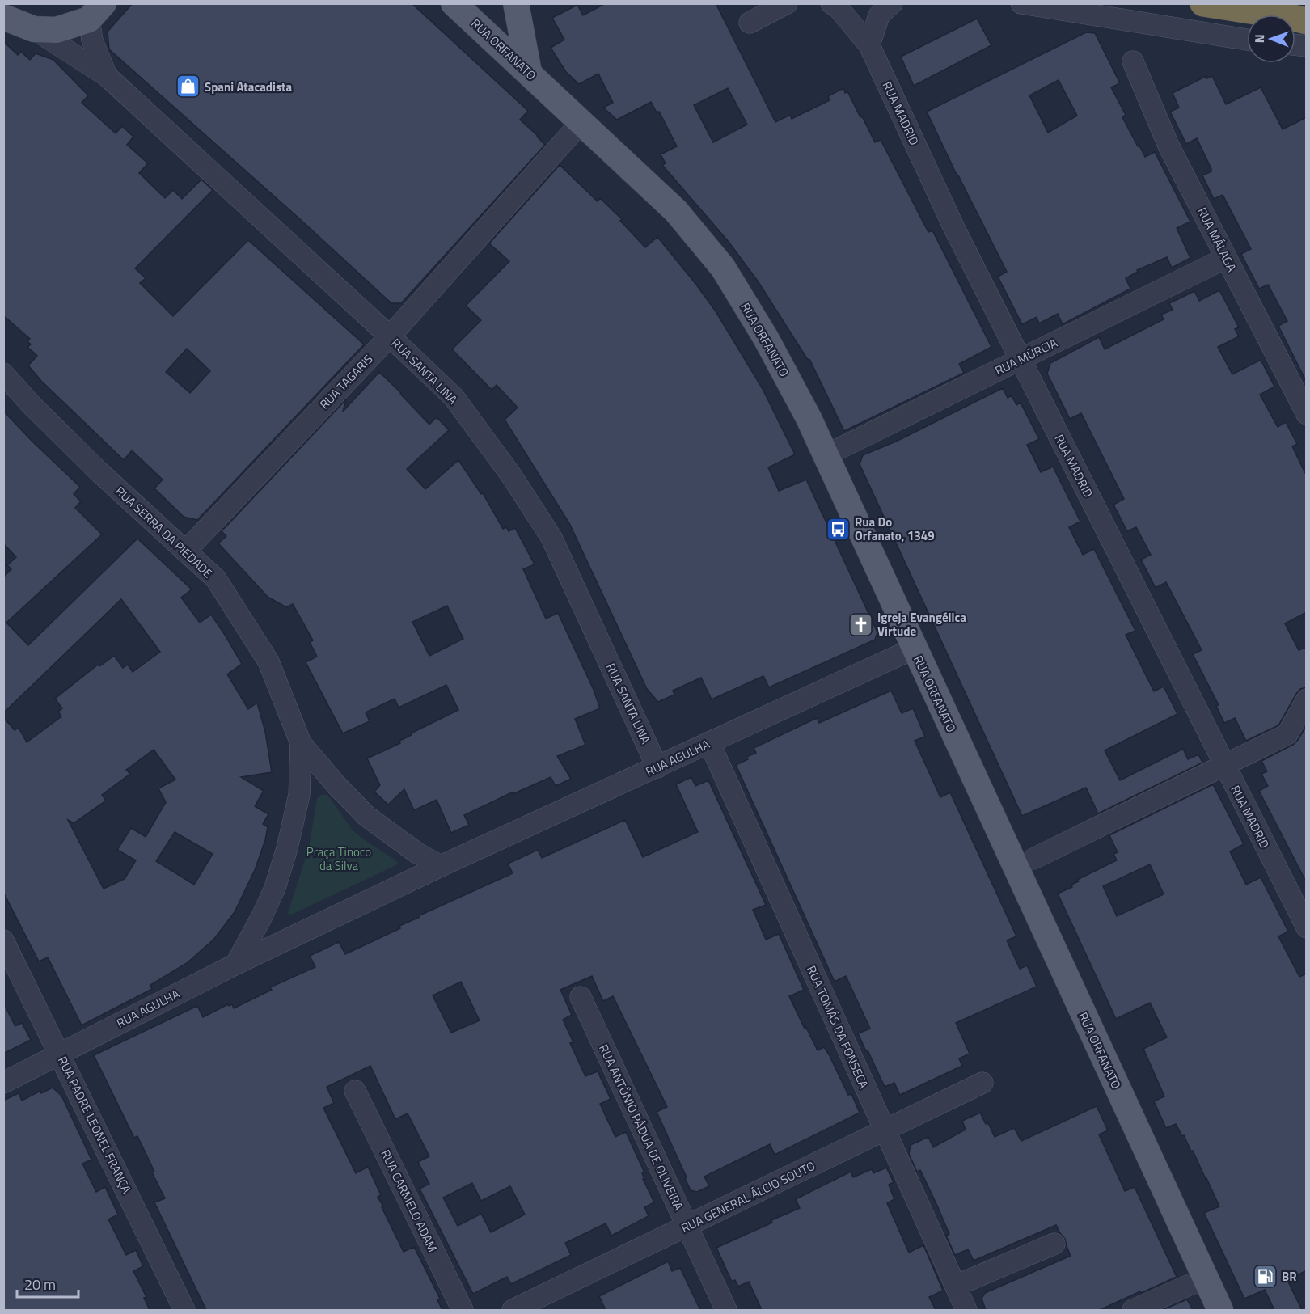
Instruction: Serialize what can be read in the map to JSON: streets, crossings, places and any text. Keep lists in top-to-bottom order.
{
  "streets": {
    "main road": ["RUA ORFANATO"],
    "street": [
      "RUA MADRID",
      "RUA MÁLAGA",
      "RUA MÚRCIA",
      "RUA SANTA LINA",
      "RUA TAGARIS",
      "RUA SERRA DA PIEDADE",
      "RUA AGULHA",
      "RUA TOMÁS DA FONSECA",
      "RUA PADRE LEONEL FRANÇA",
      "RUA ANTÔNIO PÁDUA DE OLIVEIRA",
      "RUA GENERAL ÁLCIO SOUTO",
      "RUA CARMELO ADAM"
    ]
  },
  "crossings": [
    ["RUA ORFANATO", "RUA MÚRCIA"],
    ["RUA ORFANATO", "RUA TAGARIS"],
    ["RUA ORFANATO", "RUA AGULHA"],
    ["RUA MADRID", "RUA MÚRCIA"],
    ["RUA MÁLAGA", "RUA MÚRCIA"],
    ["RUA SANTA LINA", "RUA TAGARIS"],
    ["RUA SANTA LINA", "RUA AGULHA"],
    ["RUA TAGARIS", "RUA SERRA DA PIEDADE"],
    ["RUA AGULHA", "RUA TOMÁS DA FONSECA"],
    ["RUA AGULHA", "RUA PADRE LEONEL FRANÇA"],
    ["RUA TOMÁS DA FONSECA", "RUA GENERAL ÁLCIO SOUTO"],
    ["RUA ANTÔNIO PÁDUA DE OLIVEIRA", "RUA GENERAL ÁLCIO SOUTO"]
  ],
  "parks": ["Praça Tinoco da Silva"],
  "places": {
    "shop": ["Spani Atacadista"],
    "bus stop": ["Rua Do Orfanato, 1349"],
    "church": ["Igreja Evangélica Virtude"],
    "fuel station": ["BR"]
  },
  "scale_bar": "20 m",
  "north": "left"
}
